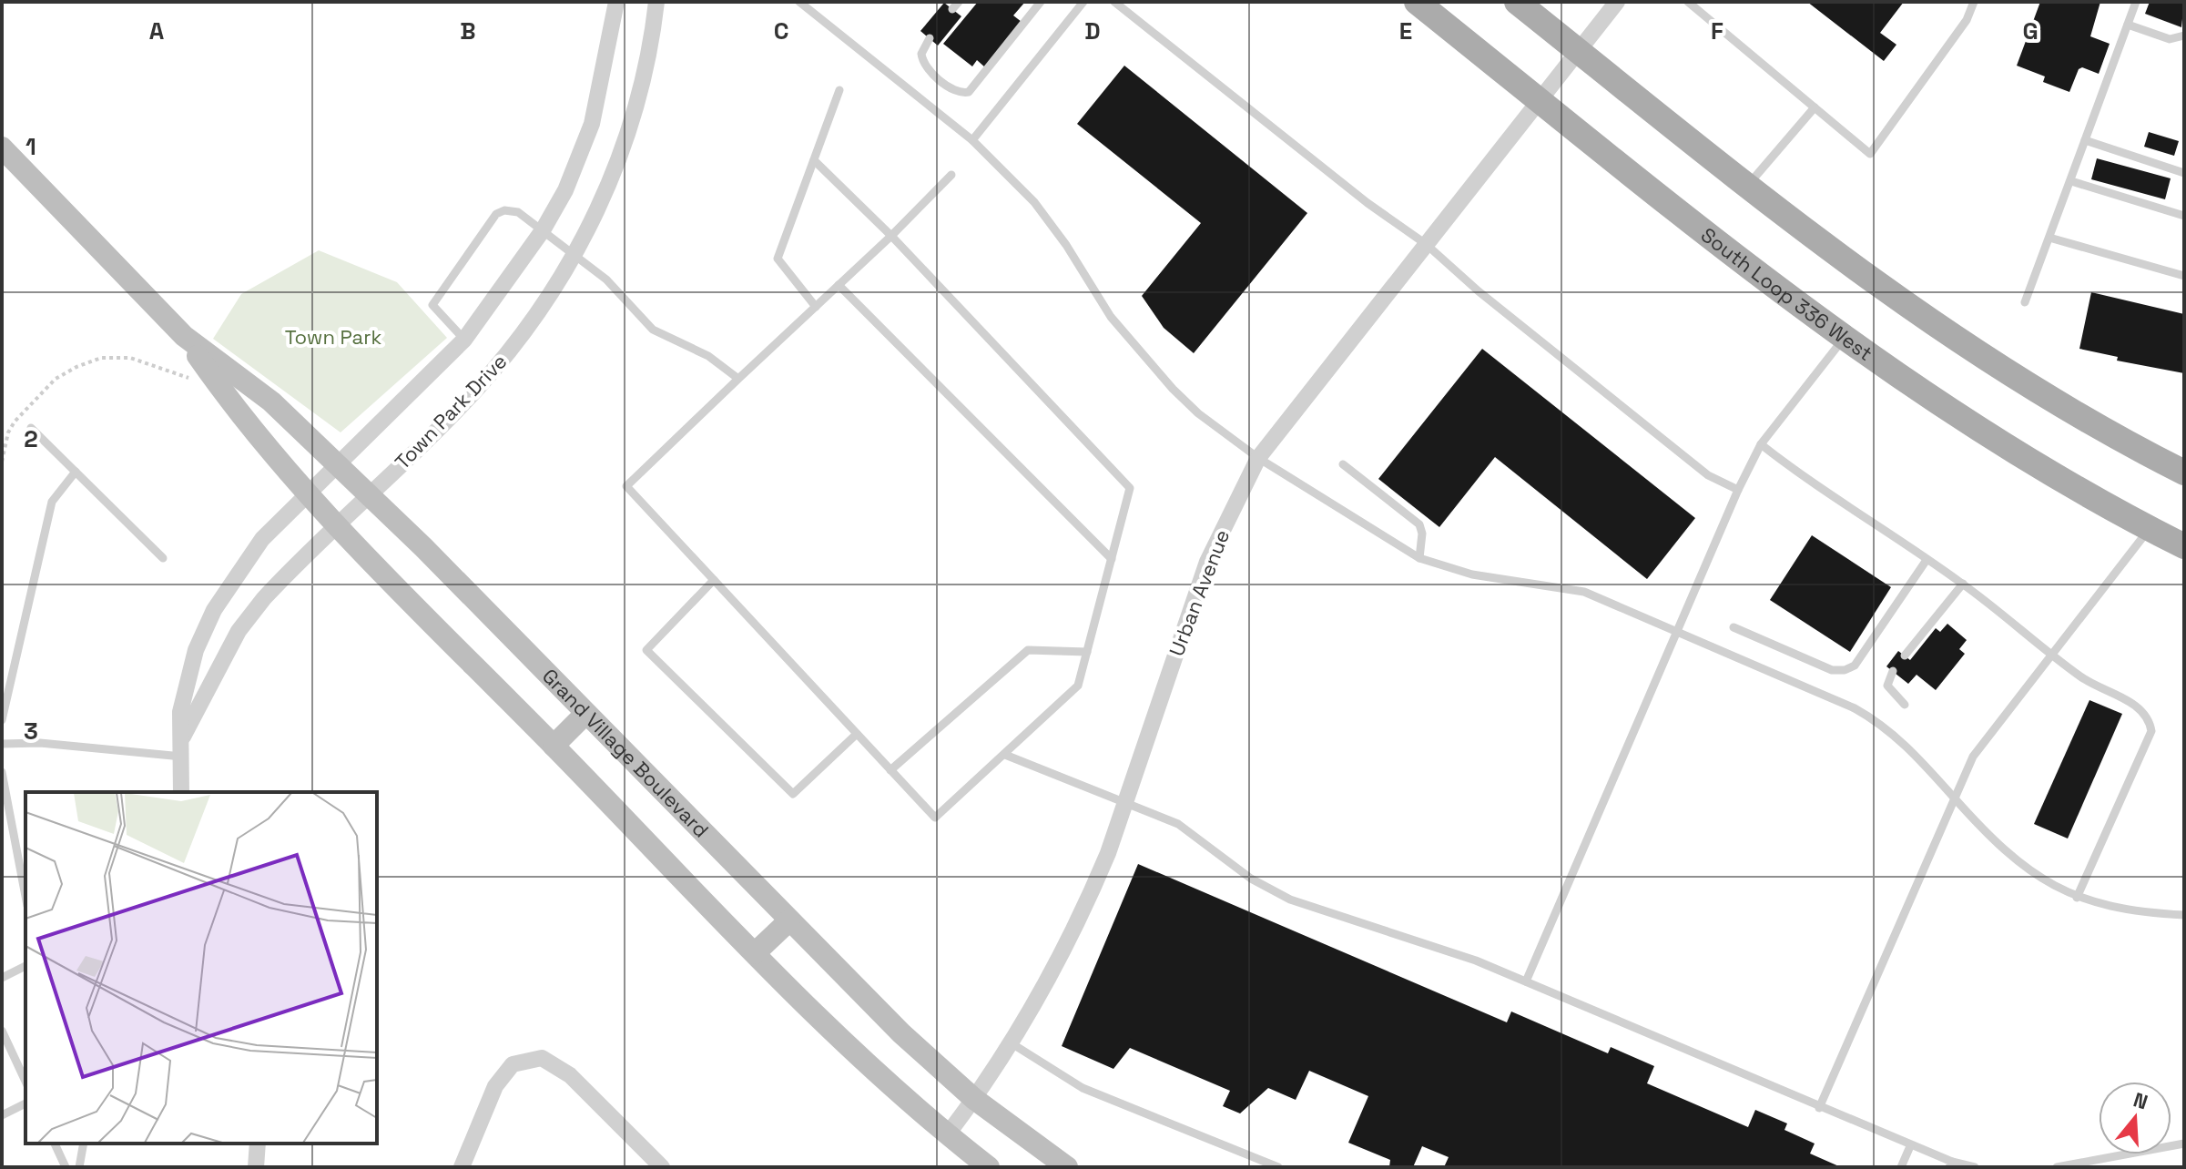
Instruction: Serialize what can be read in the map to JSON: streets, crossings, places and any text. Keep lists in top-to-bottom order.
{
  "streets": {
    "main road": ["South Loop 336 West"],
    "street": ["Town Park Drive", "Urban Avenue", "Grand Village Boulevard"]
  },
  "crossings": [
    ["South Loop 336 West", "Urban Avenue"],
    ["Town Park Drive", "Grand Village Boulevard"],
    ["Urban Avenue", "Grand Village Boulevard"]
  ],
  "parks": ["Town Park"],
  "north": "top",
  "grid": {
    "columns": [
      "A",
      "B",
      "C",
      "D",
      "E",
      "F",
      "G"
    ],
    "rows": ["1", "2", "3"]
  }
}
